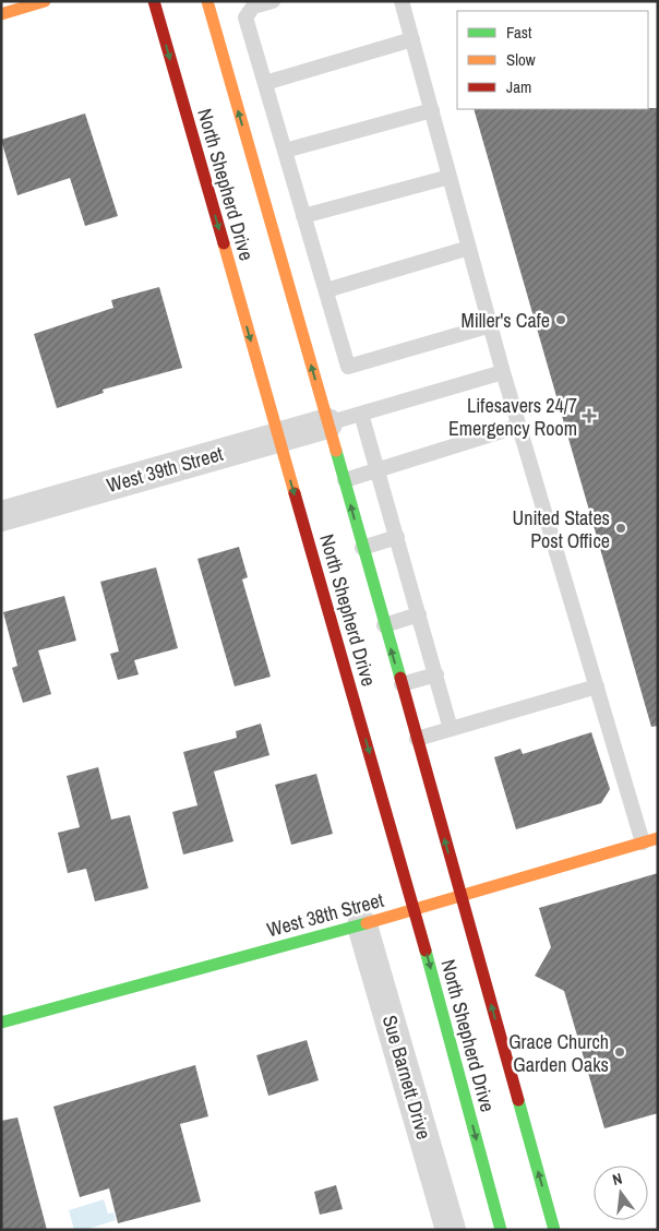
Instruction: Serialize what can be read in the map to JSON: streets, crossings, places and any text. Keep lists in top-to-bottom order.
{
  "streets": {
    "main road": ["North Shepherd Drive", "West 38th Street"],
    "street": ["West 39th Street", "Sue Barnett Drive"]
  },
  "crossings": [
    ["North Shepherd Drive", "West 39th Street"],
    ["North Shepherd Drive", "West 38th Street"],
    ["West 38th Street", "Sue Barnett Drive"]
  ],
  "places": {
    "other": ["Miller's Cafe", "United States Post Office", "Grace Church Garden Oaks"],
    "health": ["Lifesavers 24/7 Emergency Room"]
  },
  "legend": ["Fast", "Slow", "Jam"],
  "north": "top"
}
